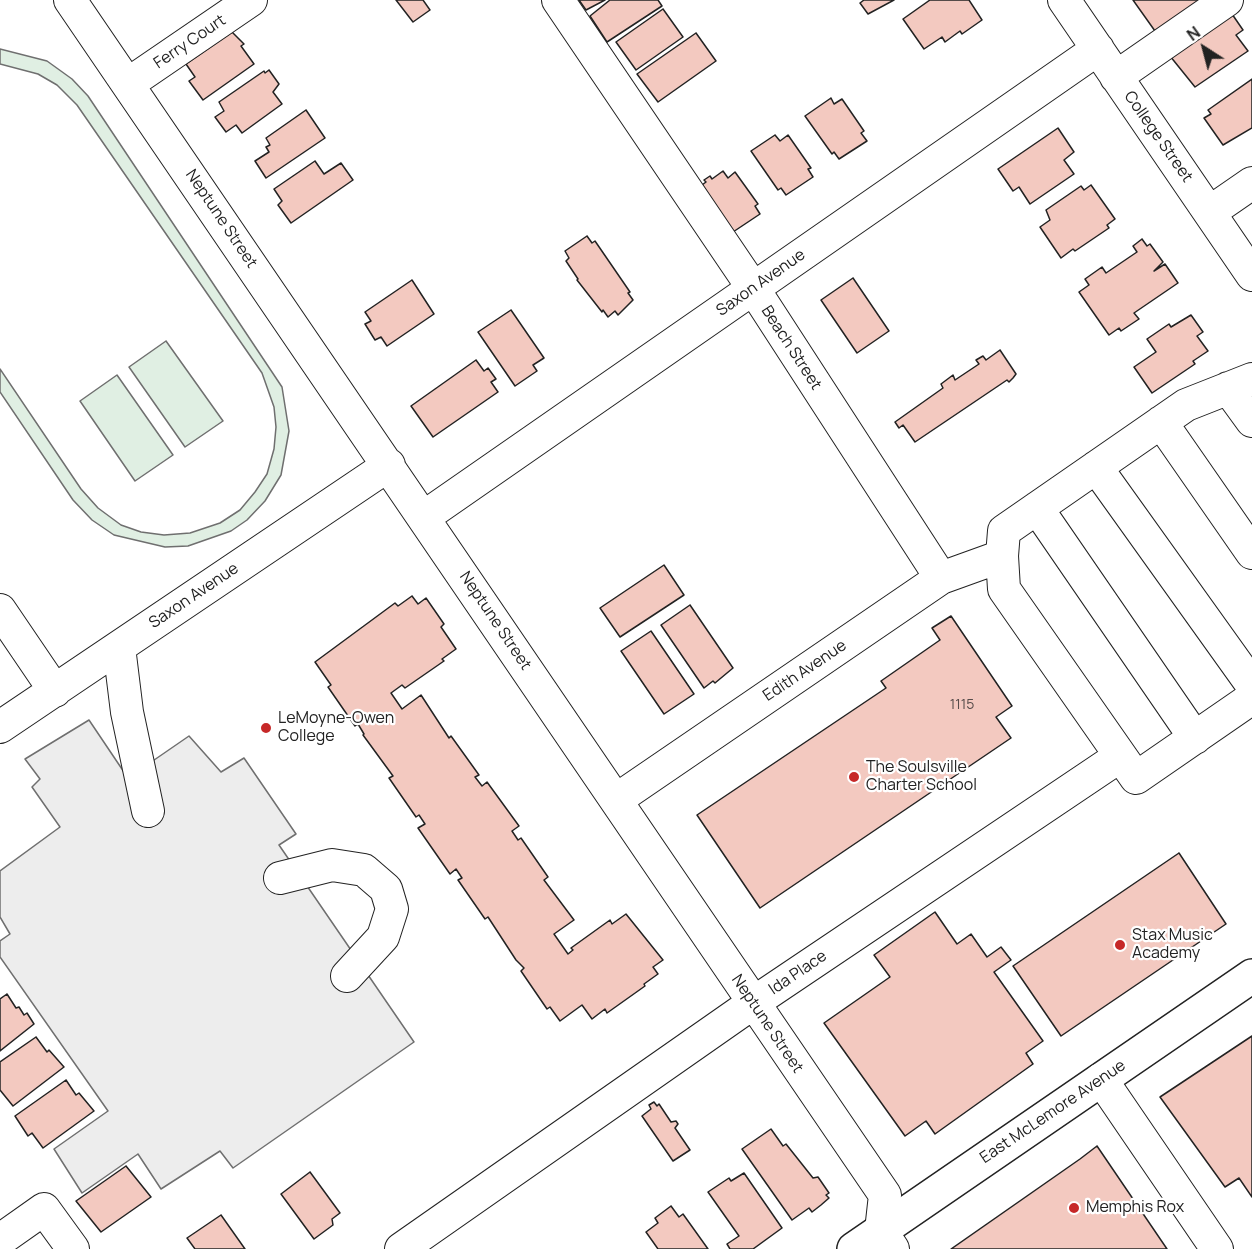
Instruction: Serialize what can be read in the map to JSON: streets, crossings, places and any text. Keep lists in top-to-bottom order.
{
  "streets": {
    "main road": ["East McLemore Avenue"],
    "street": [
      "Ferry Court",
      "College Street",
      "Neptune Street",
      "Saxon Avenue",
      "Beach Street",
      "Edith Avenue",
      "Ida Place"
    ]
  },
  "crossings": [
    ["Ferry Court", "Neptune Street"],
    ["College Street", "Saxon Avenue"],
    ["Neptune Street", "Saxon Avenue"],
    ["Neptune Street", "Edith Avenue"],
    ["Neptune Street", "Ida Place"],
    ["Neptune Street", "East McLemore Avenue"],
    ["Saxon Avenue", "Beach Street"],
    ["Beach Street", "Edith Avenue"]
  ],
  "places": [
    "LeMoyne-Owen College",
    "The Soulsville Charter School",
    "Stax Music Academy",
    "Memphis Rox"
  ],
  "house_numbers": ["1115"],
  "north": "top left"
}
